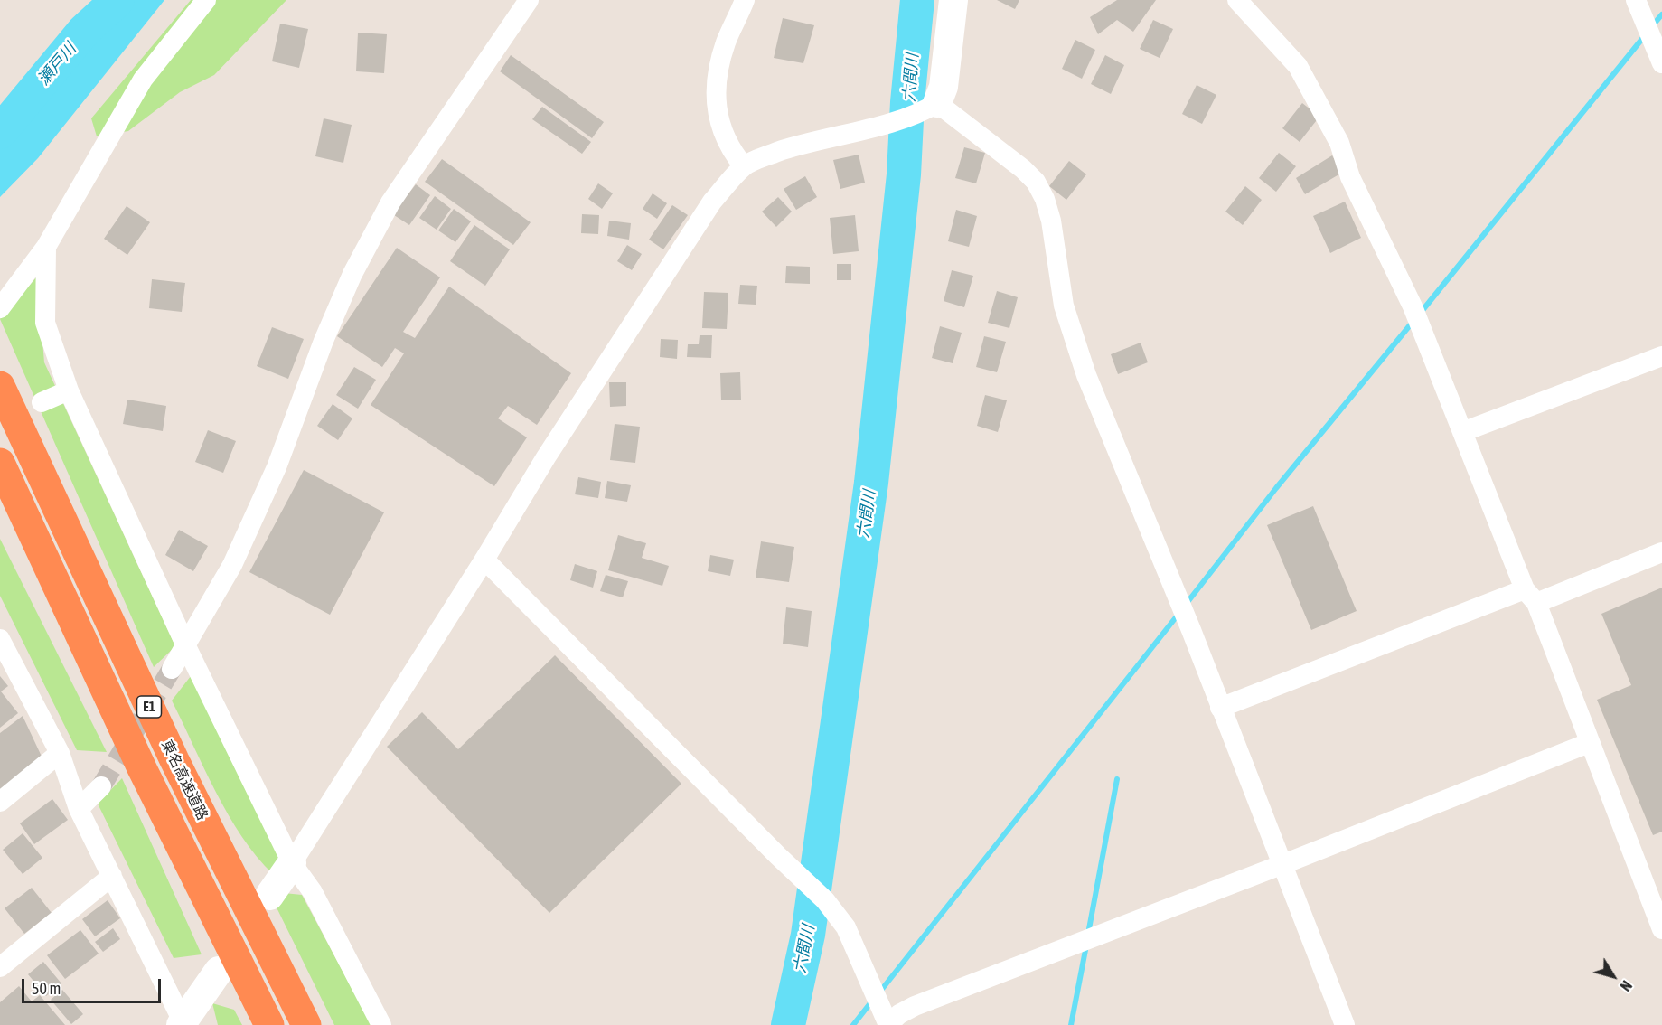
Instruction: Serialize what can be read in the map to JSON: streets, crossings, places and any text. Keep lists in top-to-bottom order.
{
  "streets": {
    "highway": ["E1", "東名高速道路"]
  },
  "water": ["瀬戸川", "六間川"],
  "scale_bar": "50 m",
  "north": "bottom right"
}
